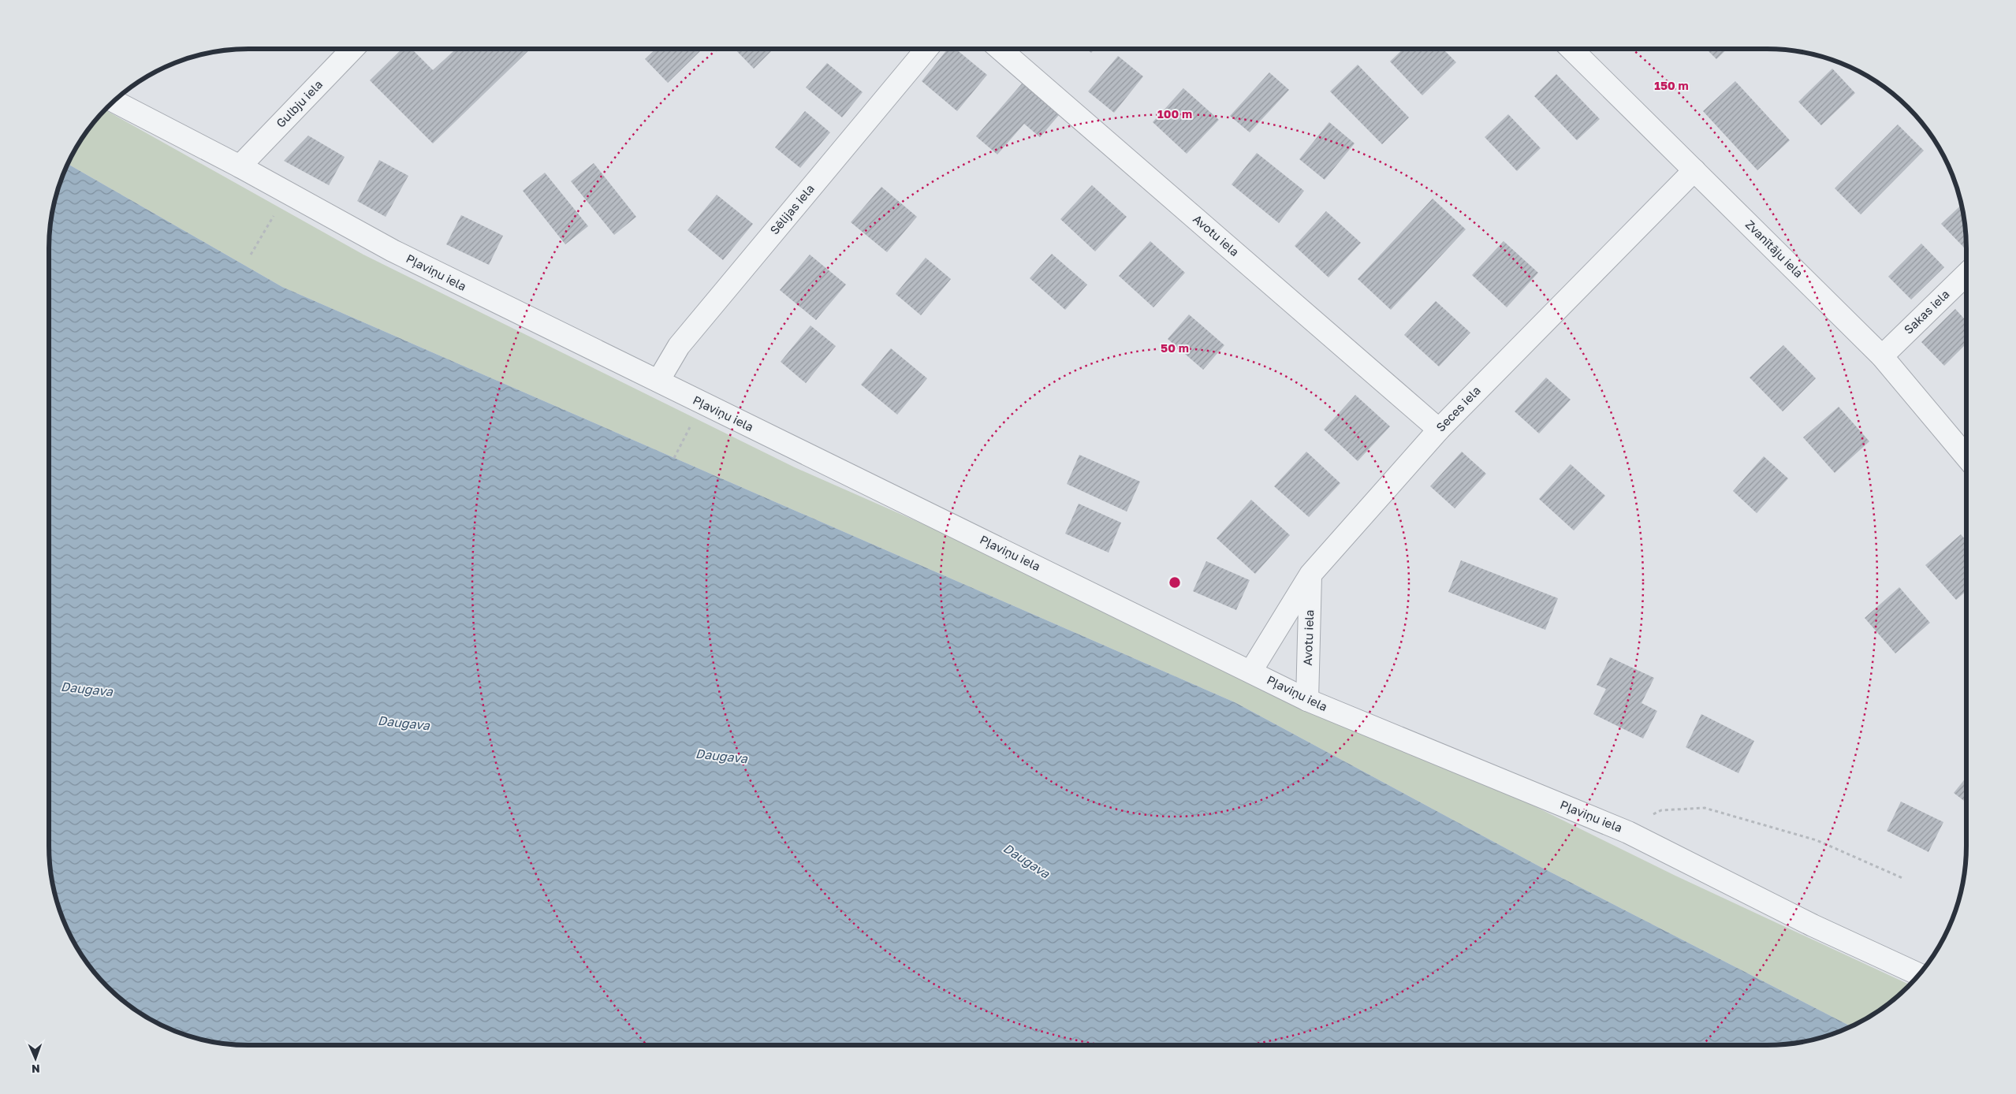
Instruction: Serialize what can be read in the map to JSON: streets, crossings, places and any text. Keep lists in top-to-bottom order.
{
  "streets": {
    "street": [
      "Gulbju iela",
      "Sēlijas iela",
      "Avotu iela",
      "Zvanītāju iela",
      "Pļaviņu iela",
      "Sakas iela",
      "Seces iela"
    ]
  },
  "crossings": [
    ["Gulbju iela", "Pļaviņu iela"],
    ["Sēlijas iela", "Pļaviņu iela"],
    ["Avotu iela", "Pļaviņu iela"],
    ["Avotu iela", "Seces iela"],
    ["Zvanītāju iela", "Sakas iela"],
    ["Zvanītāju iela", "Seces iela"],
    ["Pļaviņu iela", "Seces iela"]
  ],
  "water": ["Daugava"],
  "north": "bottom",
  "rings": ["150 m", "100 m", "50 m"]
}
